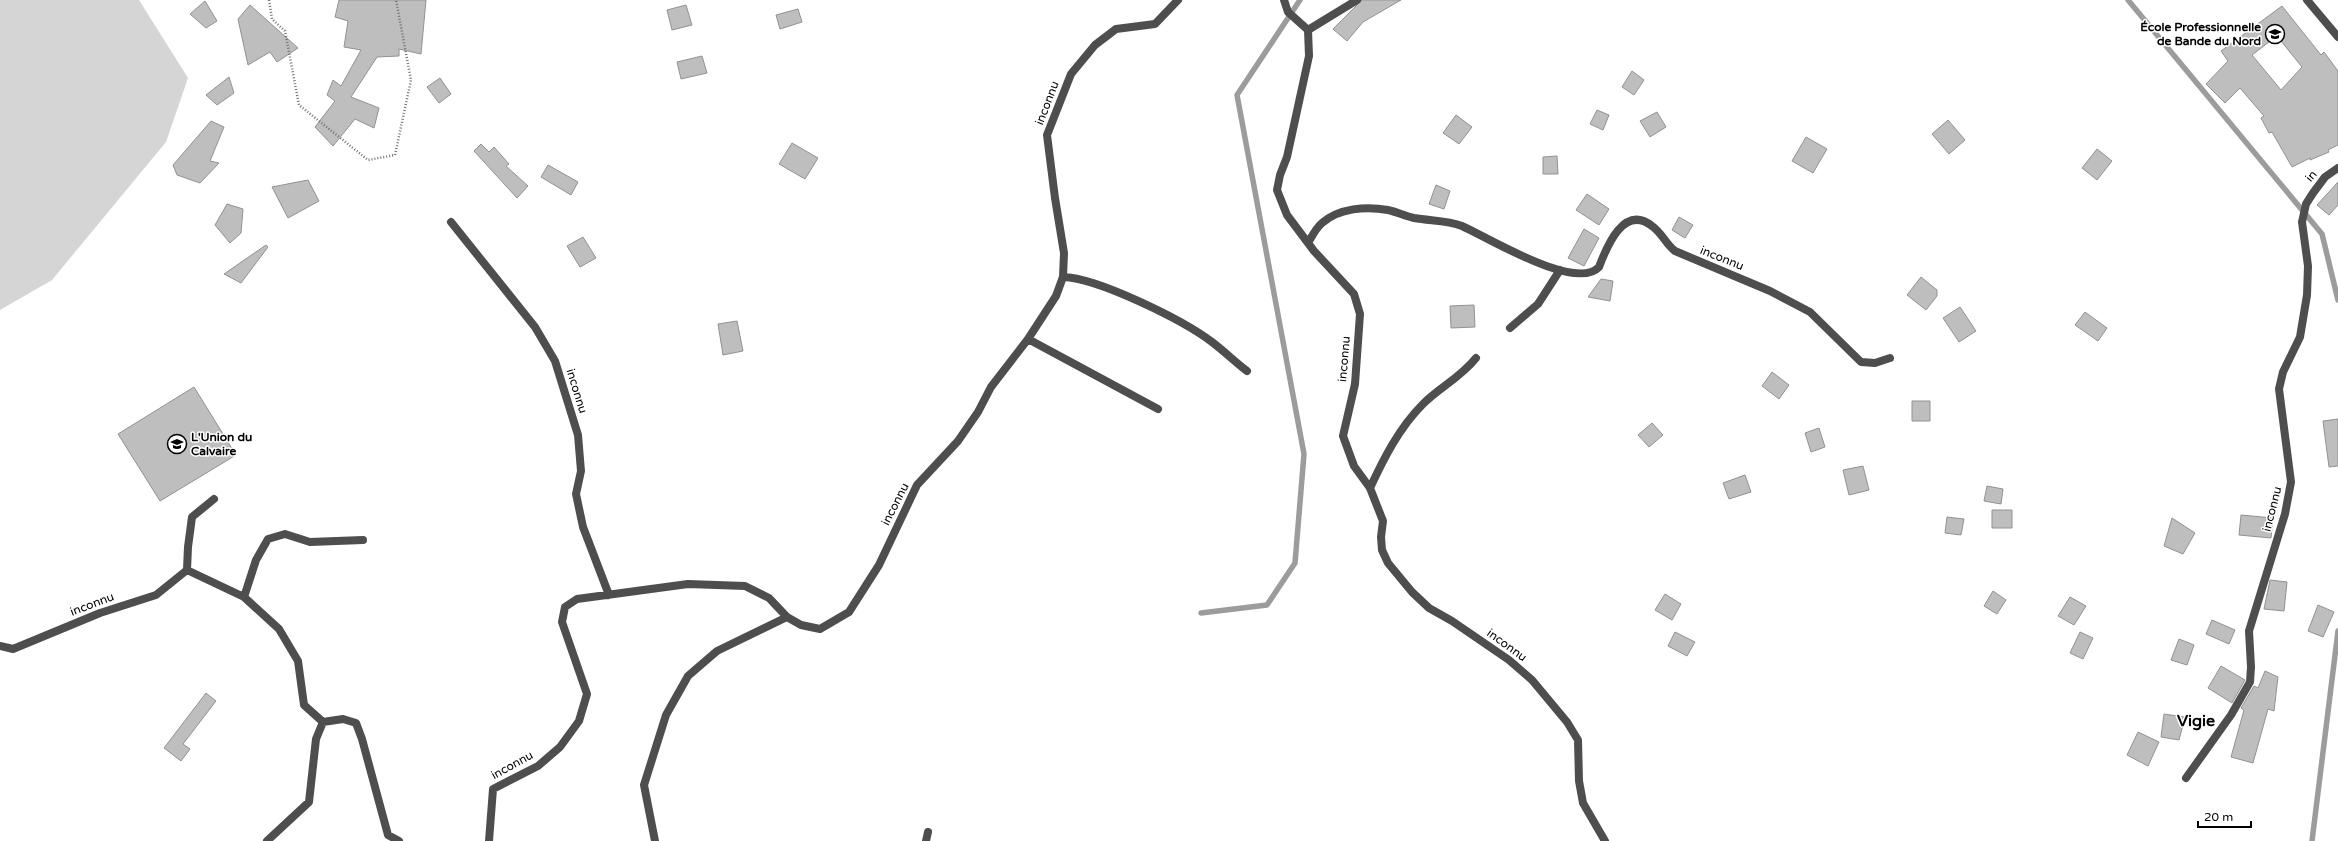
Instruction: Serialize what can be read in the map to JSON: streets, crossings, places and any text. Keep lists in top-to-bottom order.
{
  "streets": {
    "street": ["inconnu", "in"]
  },
  "crossings": [
    ["inconnu", "in"]
  ],
  "districts": ["Vigie"],
  "places": {
    "school or university": ["École Professionnelle de Bande du Nord", "L'Union du Calvaire"]
  },
  "scale_bar": "20 m"
}
